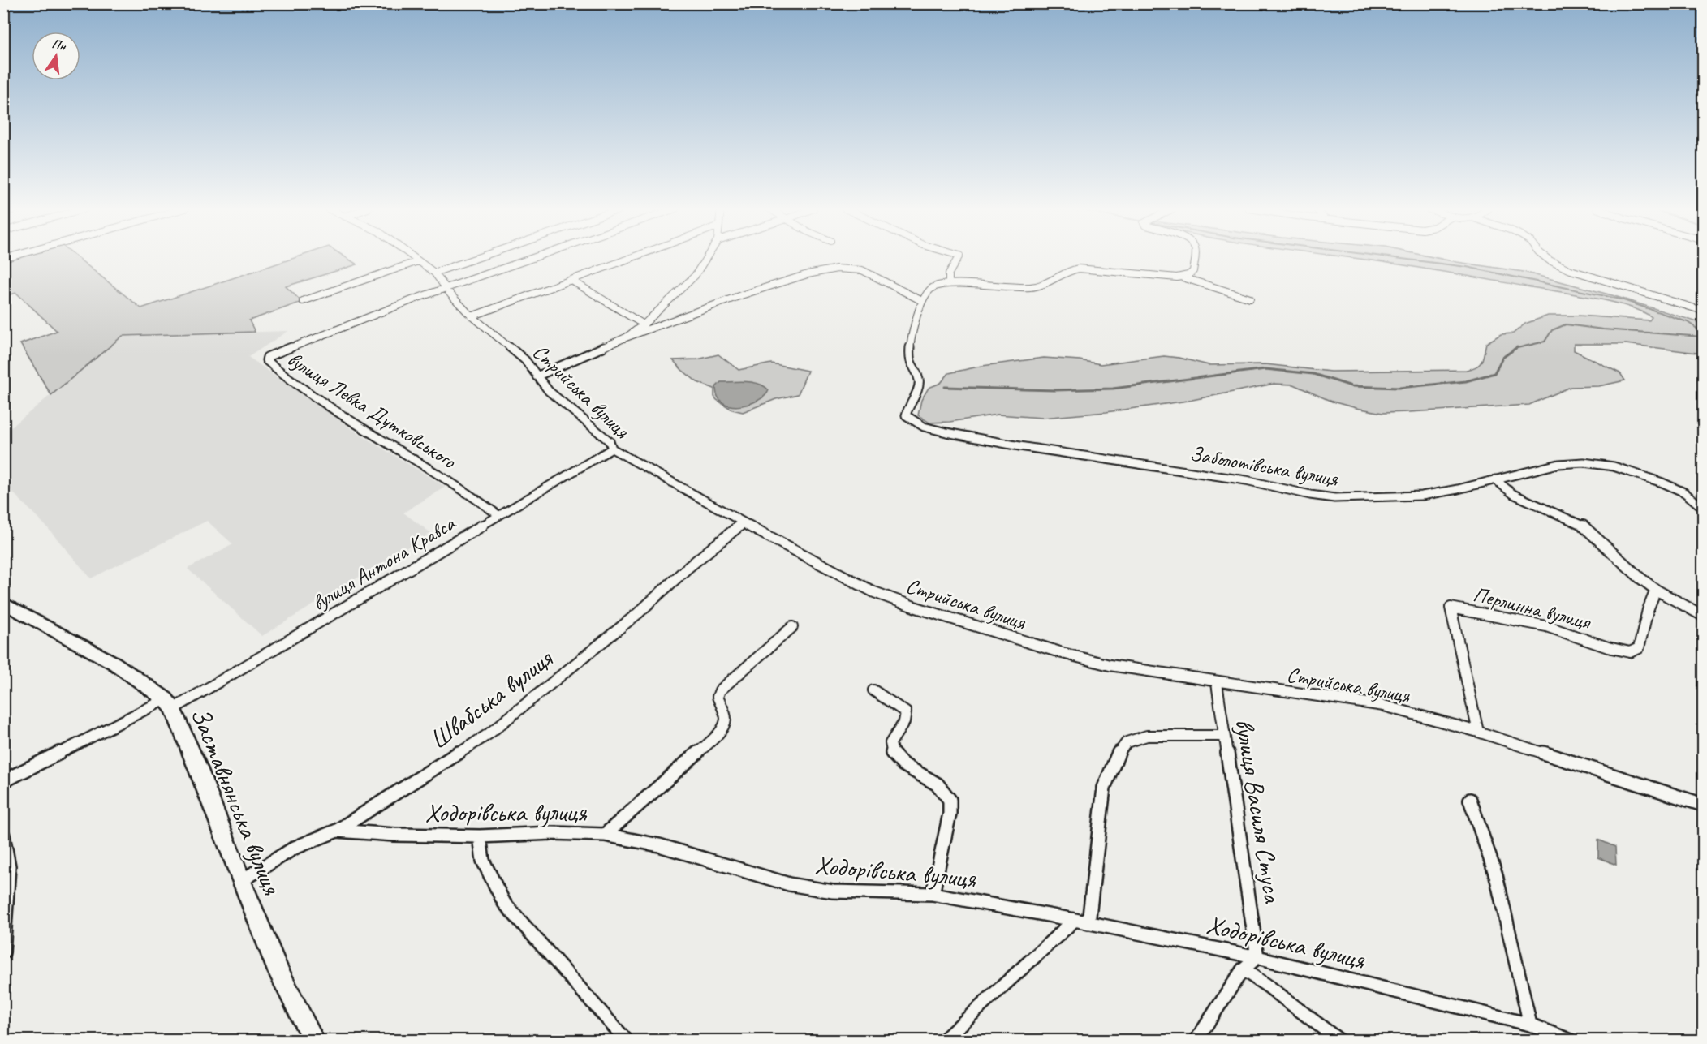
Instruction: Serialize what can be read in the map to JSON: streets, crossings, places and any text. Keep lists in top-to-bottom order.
{
  "streets": {
    "street": [
      "Стрийська вулиця",
      "вулиця Левка Дутковського",
      "Заболотівська вулиця",
      "вулиця Антона Кравса",
      "Перлинна вулиця",
      "Швабська вулиця",
      "Заставнянська вулиця",
      "вулиця Василя Стуса",
      "Ходорівська вулиця"
    ]
  },
  "crossings": [
    ["Стрийська вулиця", "вулиця Левка Дутковського"],
    ["Стрийська вулиця", "вулиця Антона Кравса"],
    ["Стрийська вулиця", "Перлинна вулиця"],
    ["Стрийська вулиця", "Швабська вулиця"],
    ["Стрийська вулиця", "вулиця Василя Стуса"],
    ["вулиця Левка Дутковського", "вулиця Антона Кравса"],
    ["вулиця Антона Кравса", "Заставнянська вулиця"],
    ["Швабська вулиця", "Заставнянська вулиця"],
    ["Швабська вулиця", "Ходорівська вулиця"],
    ["вулиця Василя Стуса", "Ходорівська вулиця"]
  ],
  "north": "top"
}
